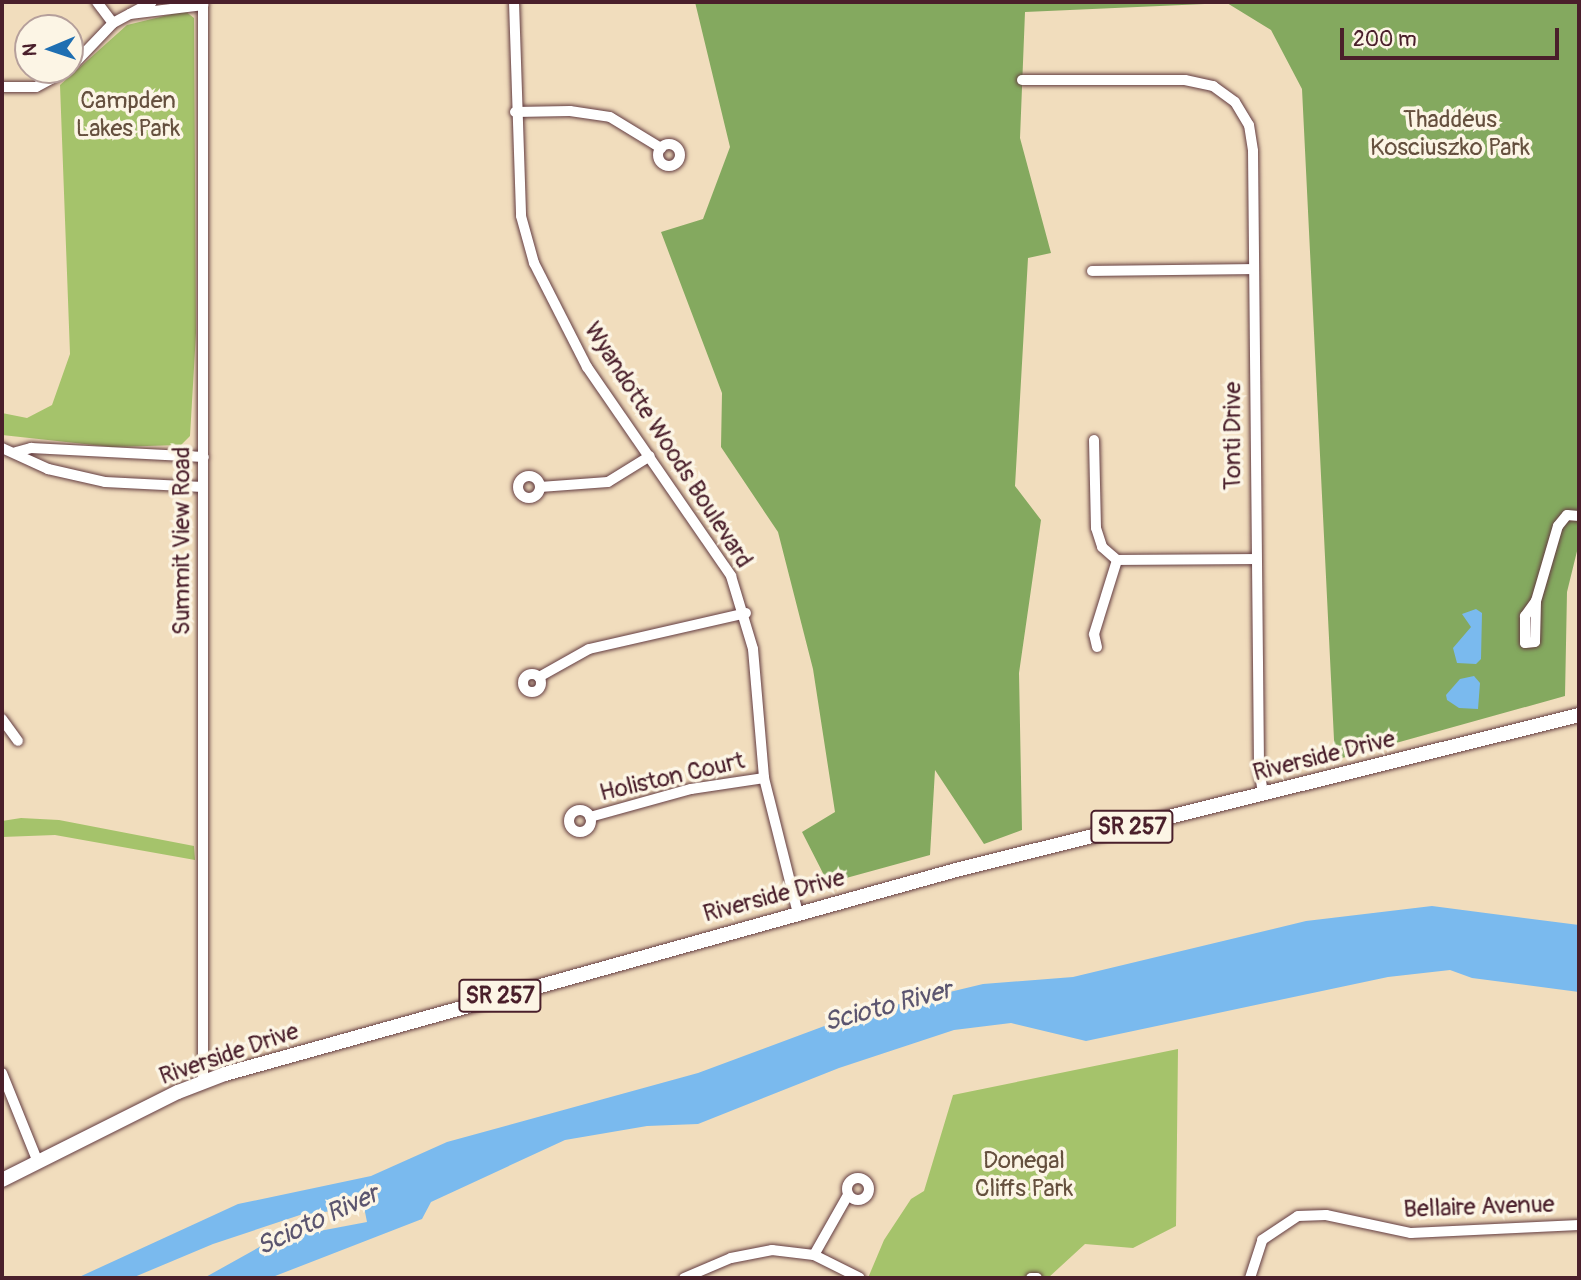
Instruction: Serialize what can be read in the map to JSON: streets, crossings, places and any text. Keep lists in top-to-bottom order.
{
  "streets": {
    "main road": ["Riverside Drive", "SR 257"],
    "street": [
      "Tonti Drive",
      "Wyandotte Woods Boulevard",
      "Summit View Road",
      "Holiston Court",
      "Bellaire Avenue"
    ]
  },
  "crossings": [
    ["Tonti Drive", "Riverside Drive"],
    ["Wyandotte Woods Boulevard", "Riverside Drive"],
    ["Wyandotte Woods Boulevard", "Holiston Court"],
    ["Summit View Road", "Riverside Drive"]
  ],
  "water": ["Scioto River"],
  "parks": ["Campden Lakes Park", "Thaddeus Kosciuszko Park", "Donegal Cliffs Park"],
  "scale_bar": "200 m",
  "north": "left"
}
